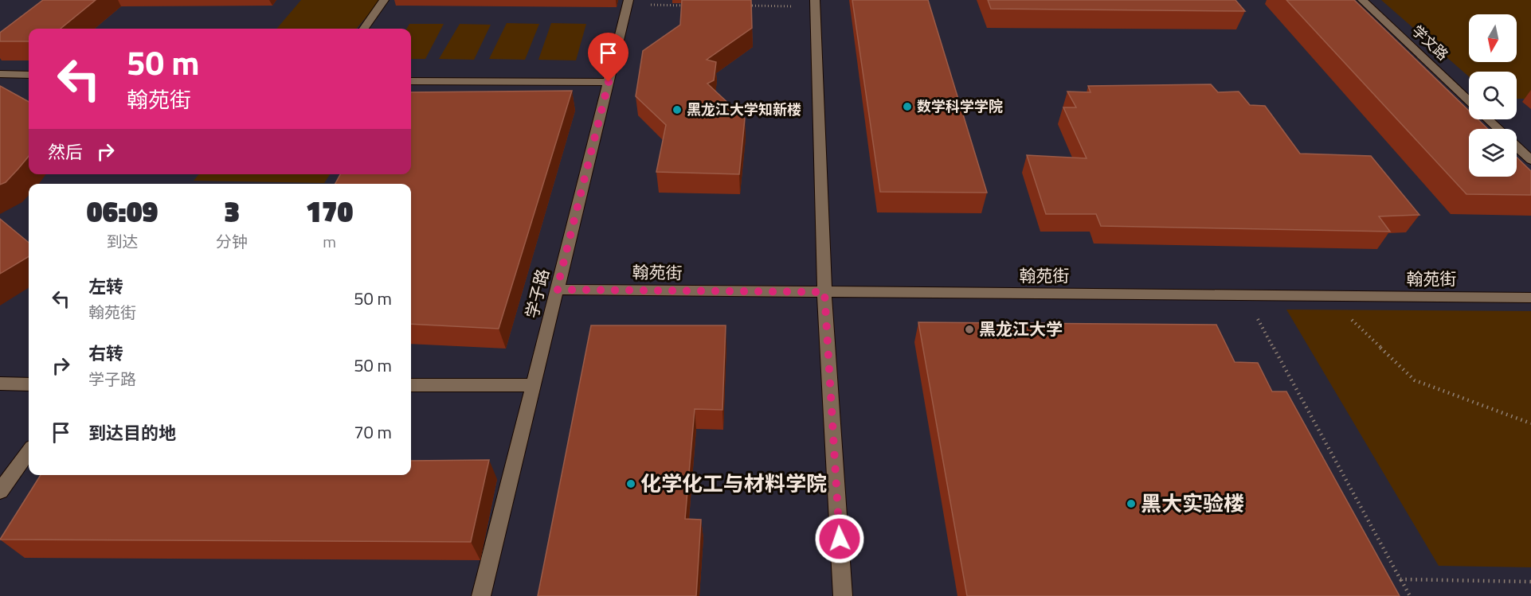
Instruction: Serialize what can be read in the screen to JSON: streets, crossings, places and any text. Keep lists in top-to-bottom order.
{
  "streets": {
    "street": ["学文路", "翰苑街", "学子路"]
  },
  "crossings": [
    ["翰苑街", "学子路"]
  ],
  "places": [
    "数学科学学院",
    "黑龙江大学知新楼",
    "黑龙江大学",
    "化学化工与材料学院",
    "黑大实验楼"
  ],
  "north": "bottom",
  "page": {
    "turn": ["50 m", "翰苑街"],
    "then": "然后",
    "eta": [
      "06:09",
      "到达",
      "3",
      "分钟",
      "170",
      "m"
    ],
    "list": [
      {
        "name": "左转",
        "note": "翰苑街",
        "value": "50 m"
      },
      {
        "name": "右转",
        "note": "学子路",
        "value": "50 m"
      },
      {
        "name": "到达目的地",
        "value": "70 m"
      }
    ]
  }
}
